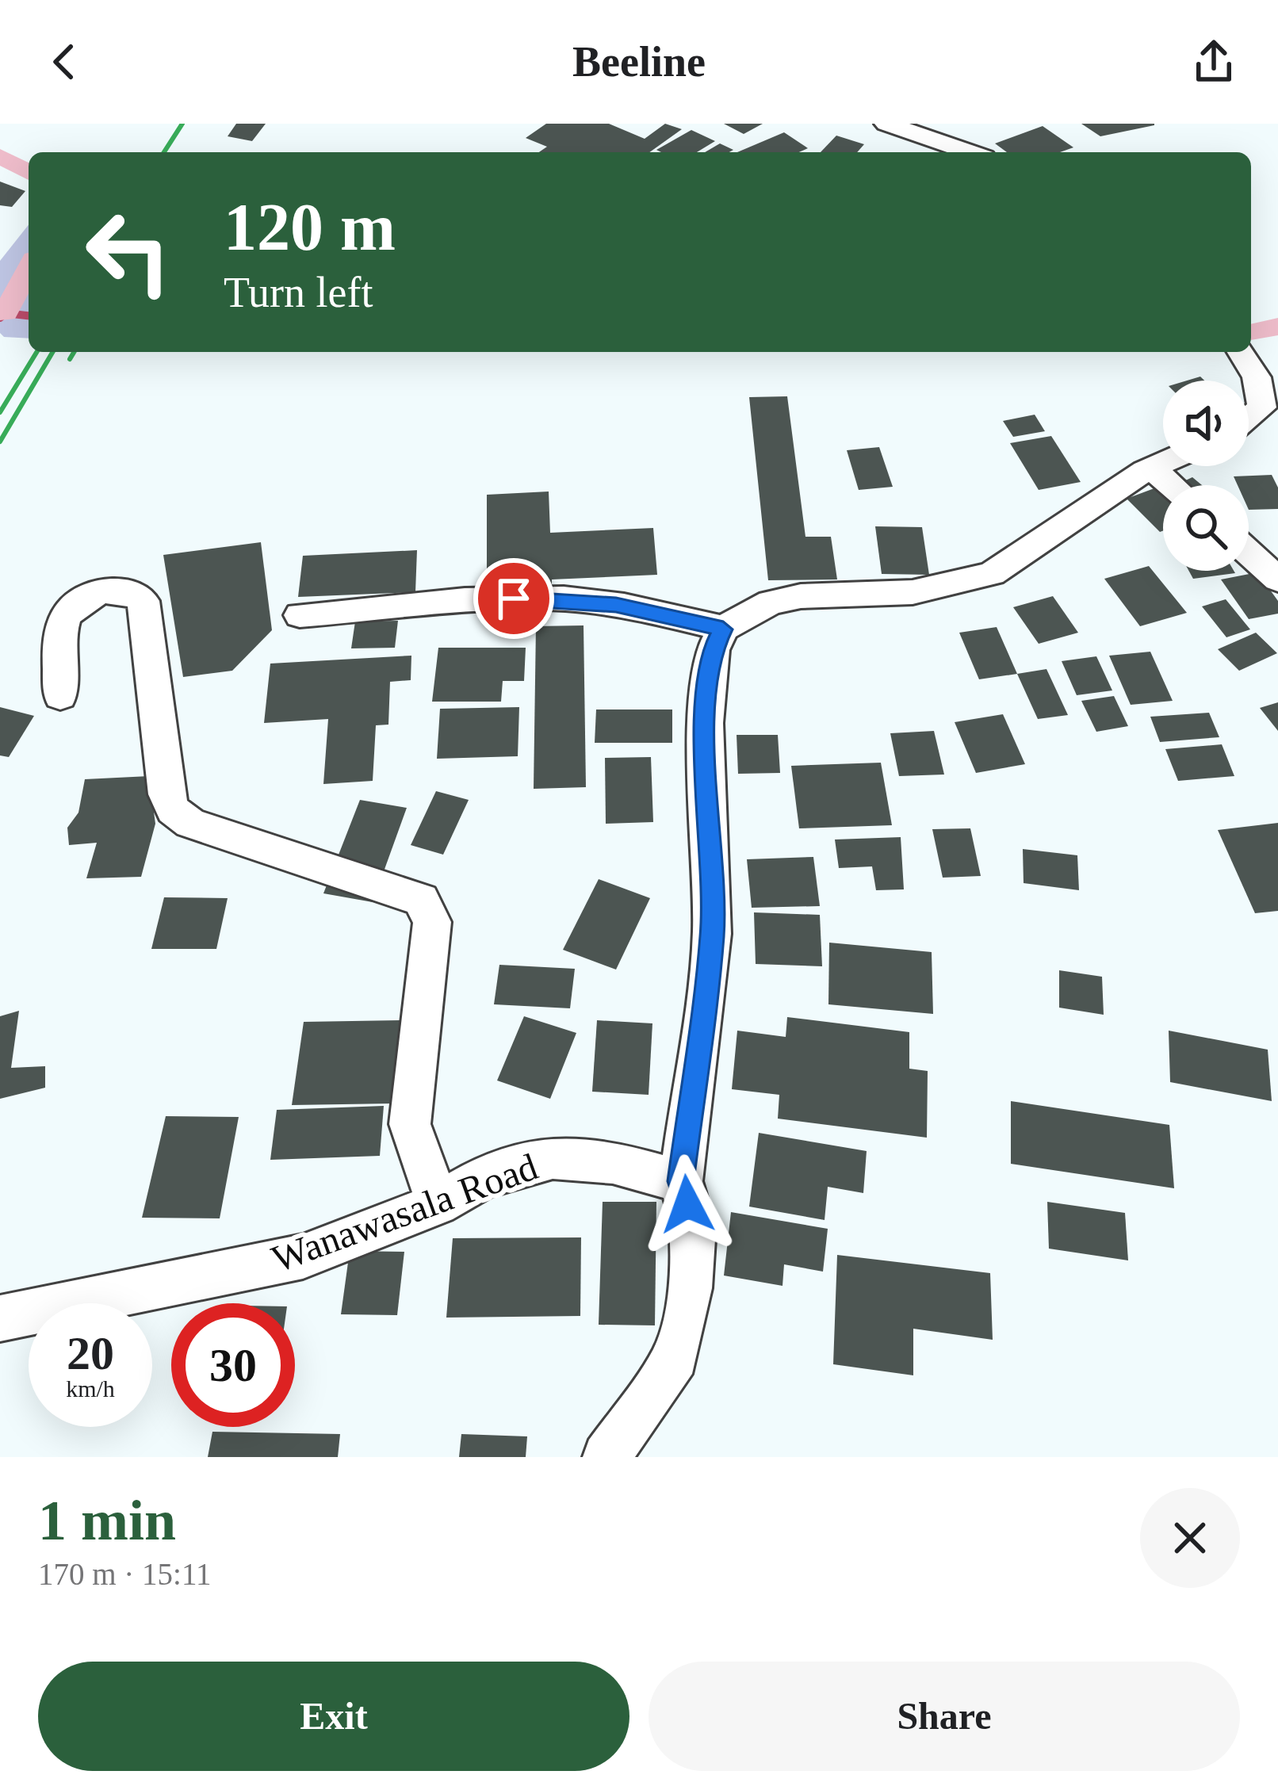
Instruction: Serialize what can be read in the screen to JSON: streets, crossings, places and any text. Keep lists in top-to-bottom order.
{
  "streets": {
    "street": ["Wanawasala Road"]
  },
  "page": {
    "header": "Beeline",
    "turn": ["120 m", "Turn left"],
    "speed": "20 km/h",
    "limit": "30",
    "heading": ["1 min", "170 m · 15:11"],
    "buttons": ["Exit", "Share"]
  }
}
